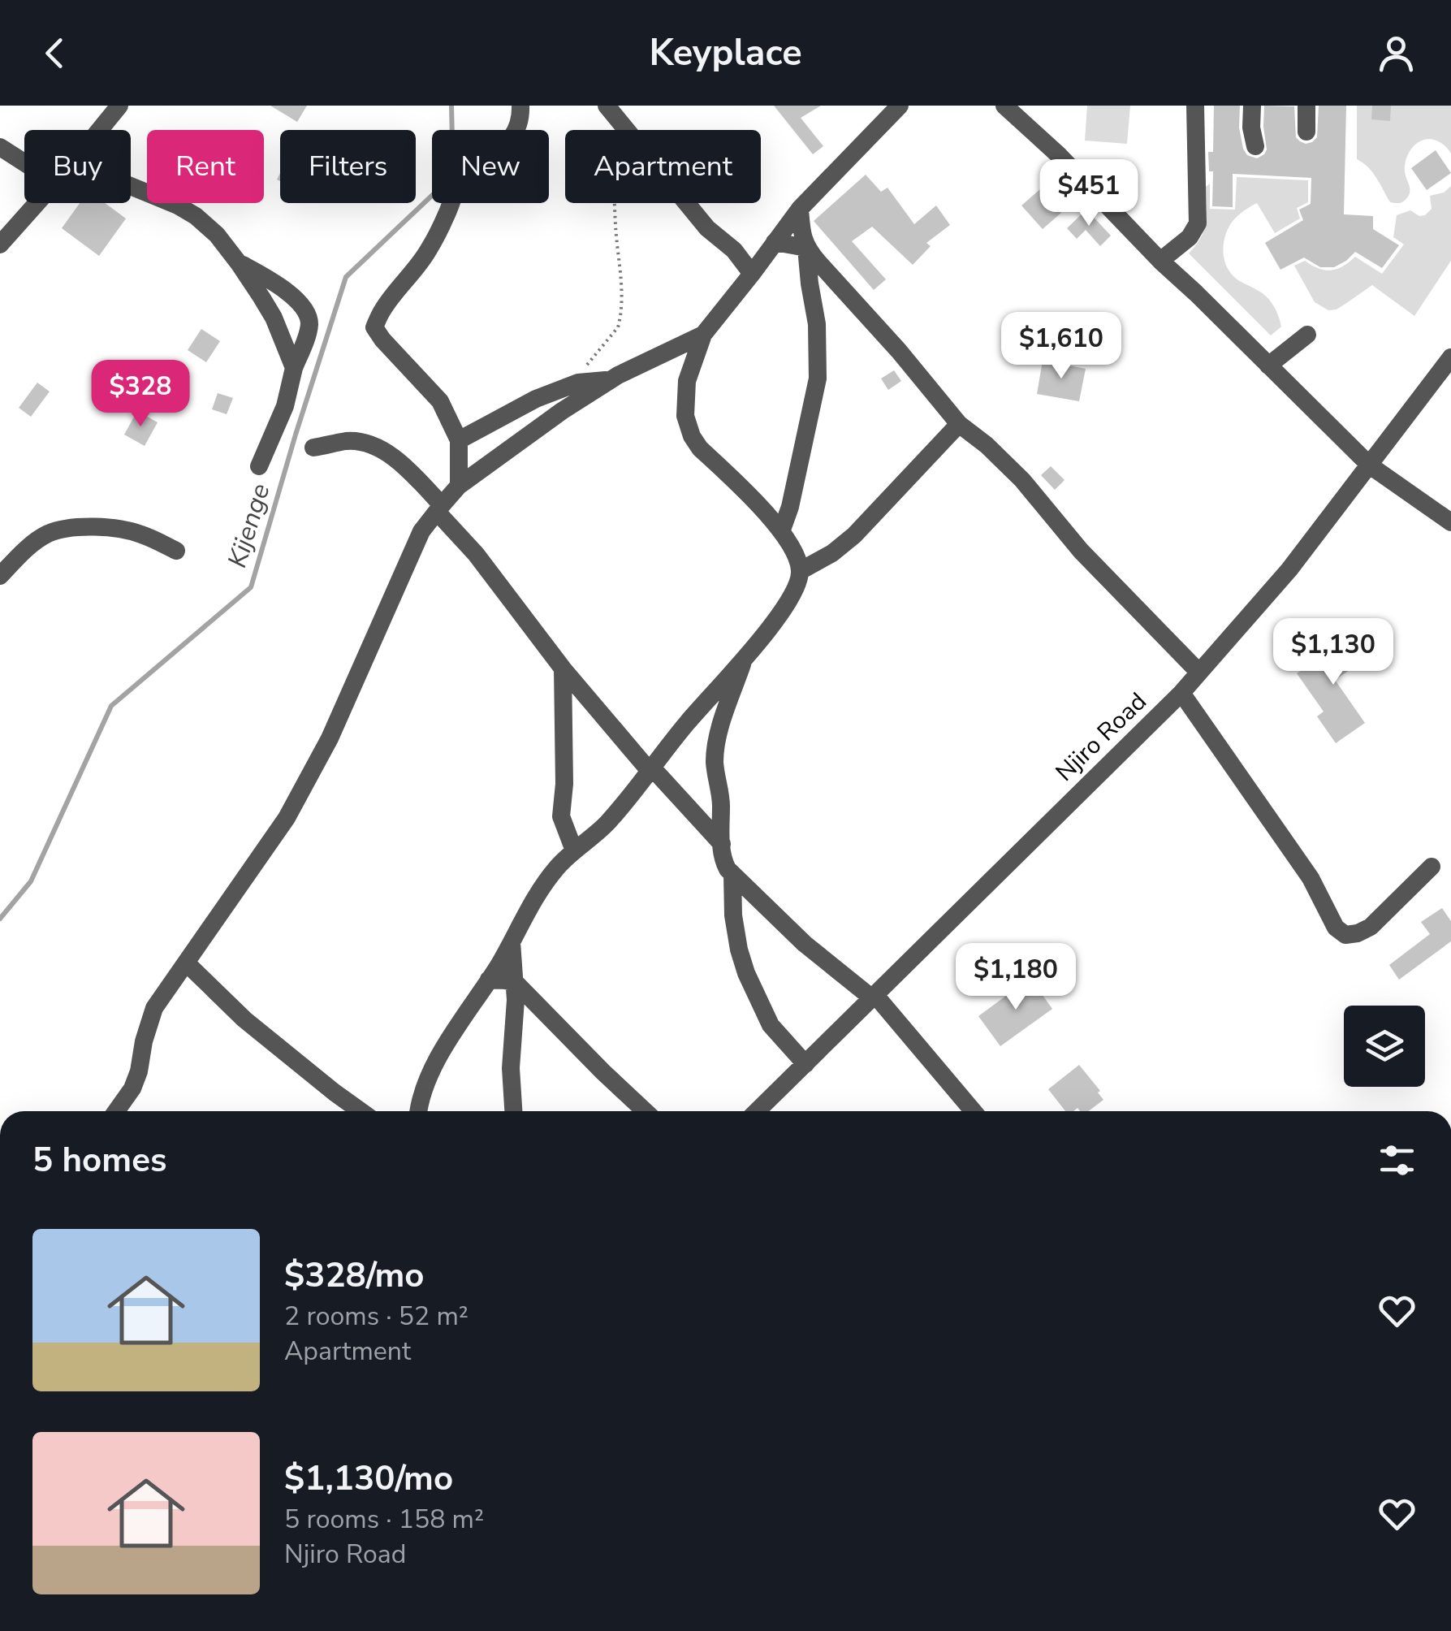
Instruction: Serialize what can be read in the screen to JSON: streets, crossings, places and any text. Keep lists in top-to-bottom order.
{
  "streets": {
    "street": ["Njiro Road"]
  },
  "water": ["Kijenge"],
  "page": {
    "header": "Keyplace",
    "chip": [
      "Buy",
      "Rent",
      "Filters",
      "New",
      "Apartment"
    ],
    "price": [
      "$451",
      "$1,610",
      "$328",
      "$1,130",
      "$1,180"
    ],
    "heading": "5 homes",
    "list": [
      {
        "name": "$328/mo",
        "note": "2 rooms · 52 m² · Apartment"
      },
      {
        "name": "$1,130/mo",
        "note": "5 rooms · 158 m² · Njiro Road"
      }
    ]
  }
}
